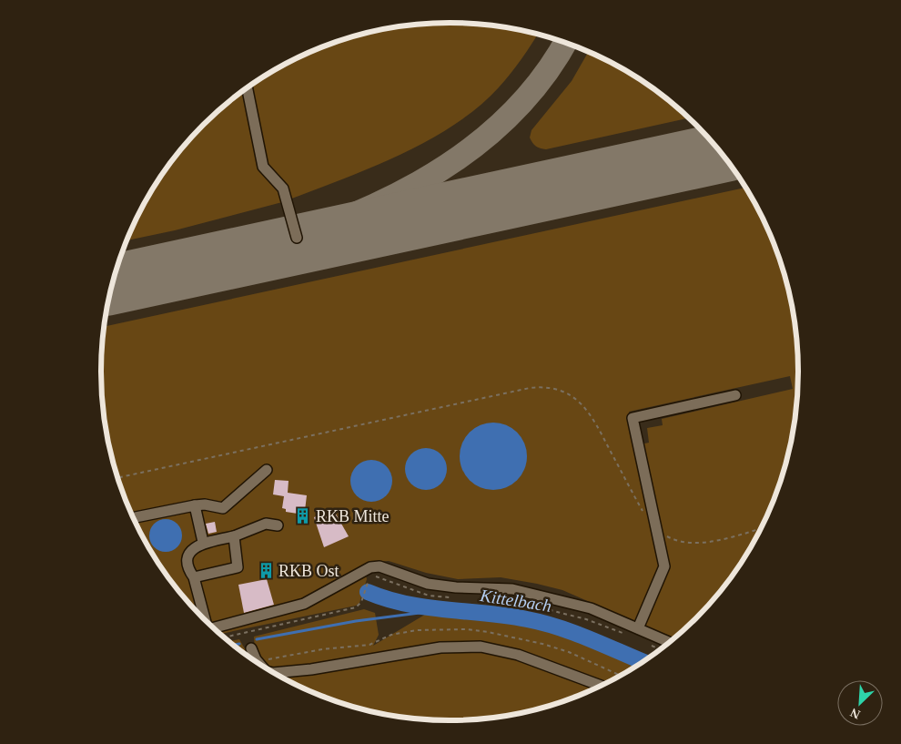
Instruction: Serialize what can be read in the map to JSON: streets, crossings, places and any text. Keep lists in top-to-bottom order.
{
  "water": ["Kittelbach"],
  "places": {
    "building": ["RKB Mitte", "RKB Ost"]
  },
  "north": "bottom left"
}
